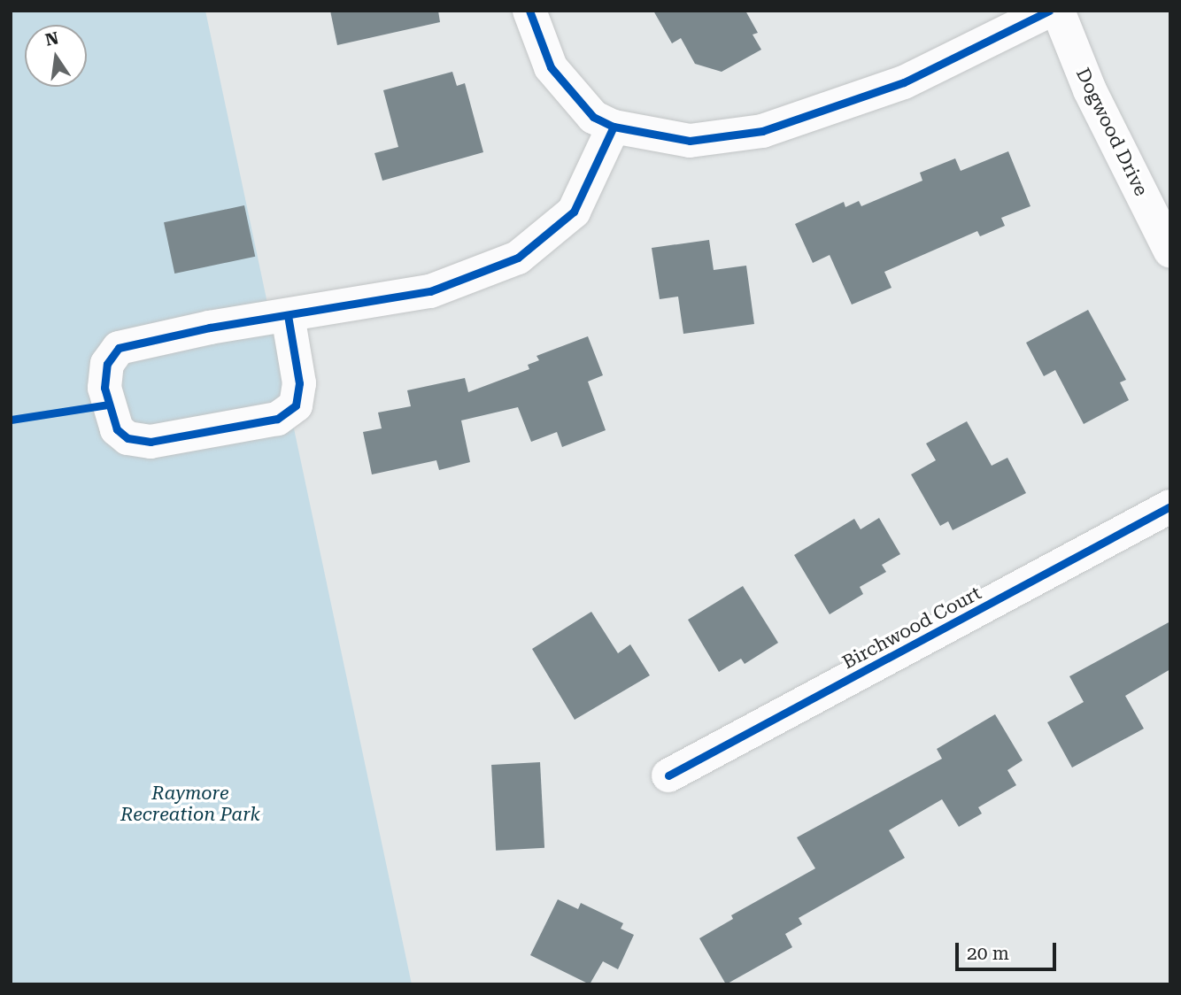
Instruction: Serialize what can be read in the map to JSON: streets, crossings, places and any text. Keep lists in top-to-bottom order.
{
  "streets": {
    "street": ["Dogwood Drive", "Birchwood Court"]
  },
  "parks": ["Raymore Recreation Park"],
  "scale_bar": "20 m",
  "north": "top"
}
